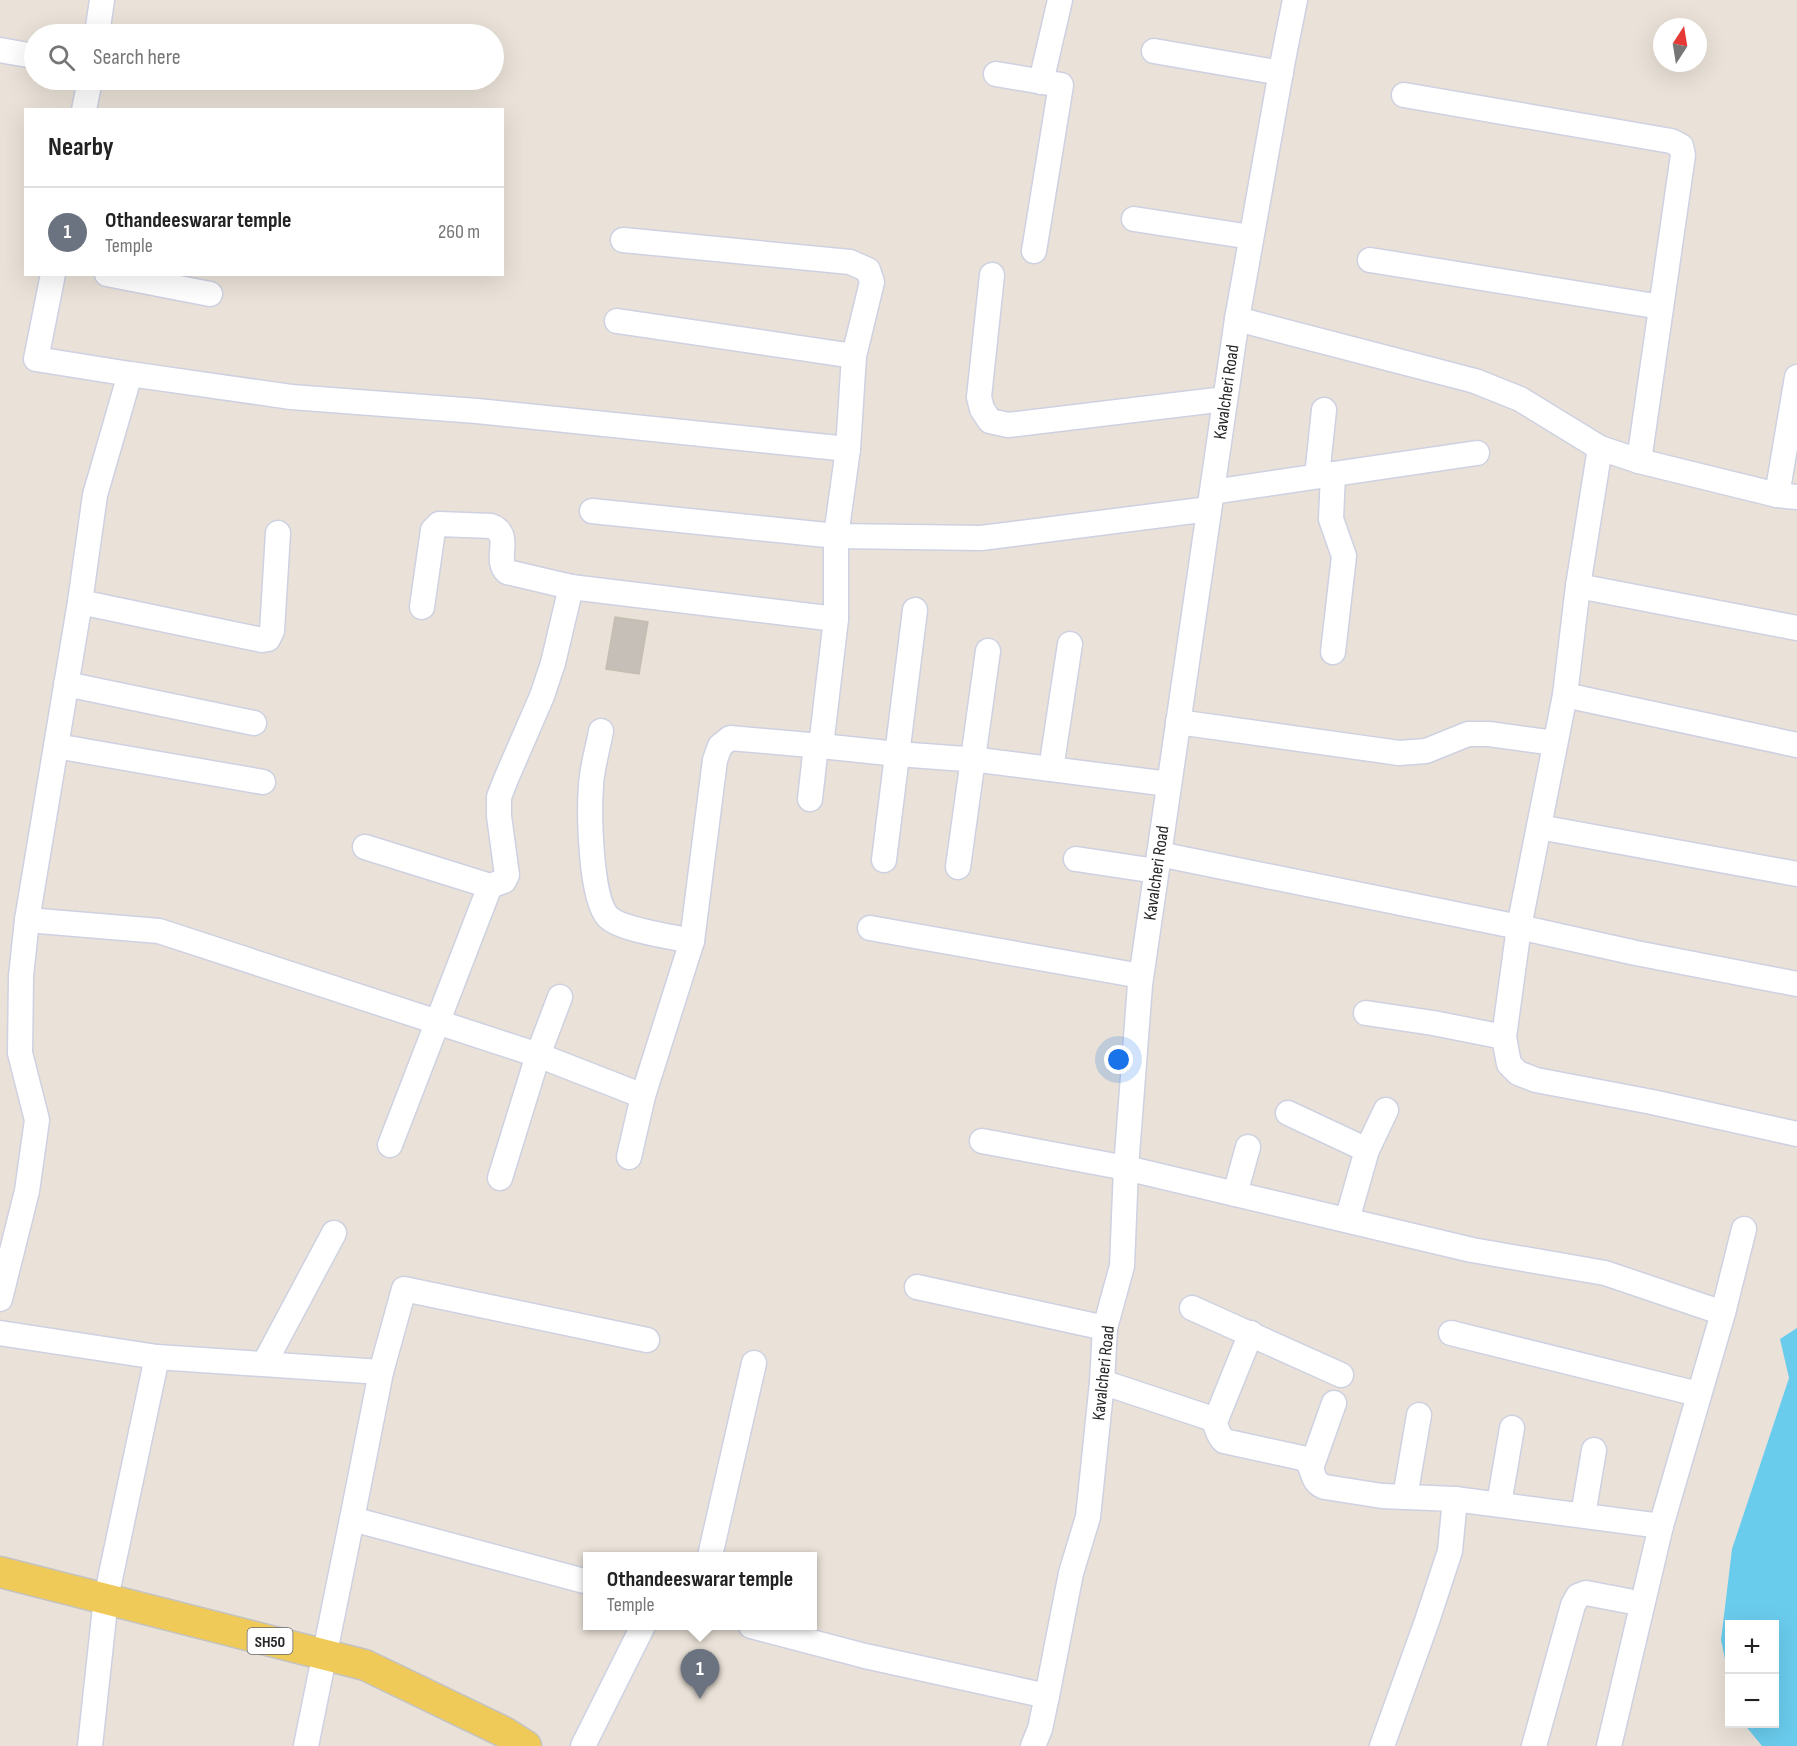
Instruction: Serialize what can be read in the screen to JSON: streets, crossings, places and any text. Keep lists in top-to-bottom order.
{
  "streets": {
    "main road": ["SH50"],
    "street": ["Kavalcheri Road"]
  },
  "north": "top",
  "page": {
    "search": "Search here",
    "heading": "Nearby",
    "list": [
      {
        "mark": "1",
        "name": "Othandeeswarar temple",
        "note": "Temple",
        "value": "260 m"
      }
    ],
    "popup": ["Othandeeswarar temple", "Temple"],
    "map_buttons": ["+", "−"],
    "pins": "1"
  }
}
